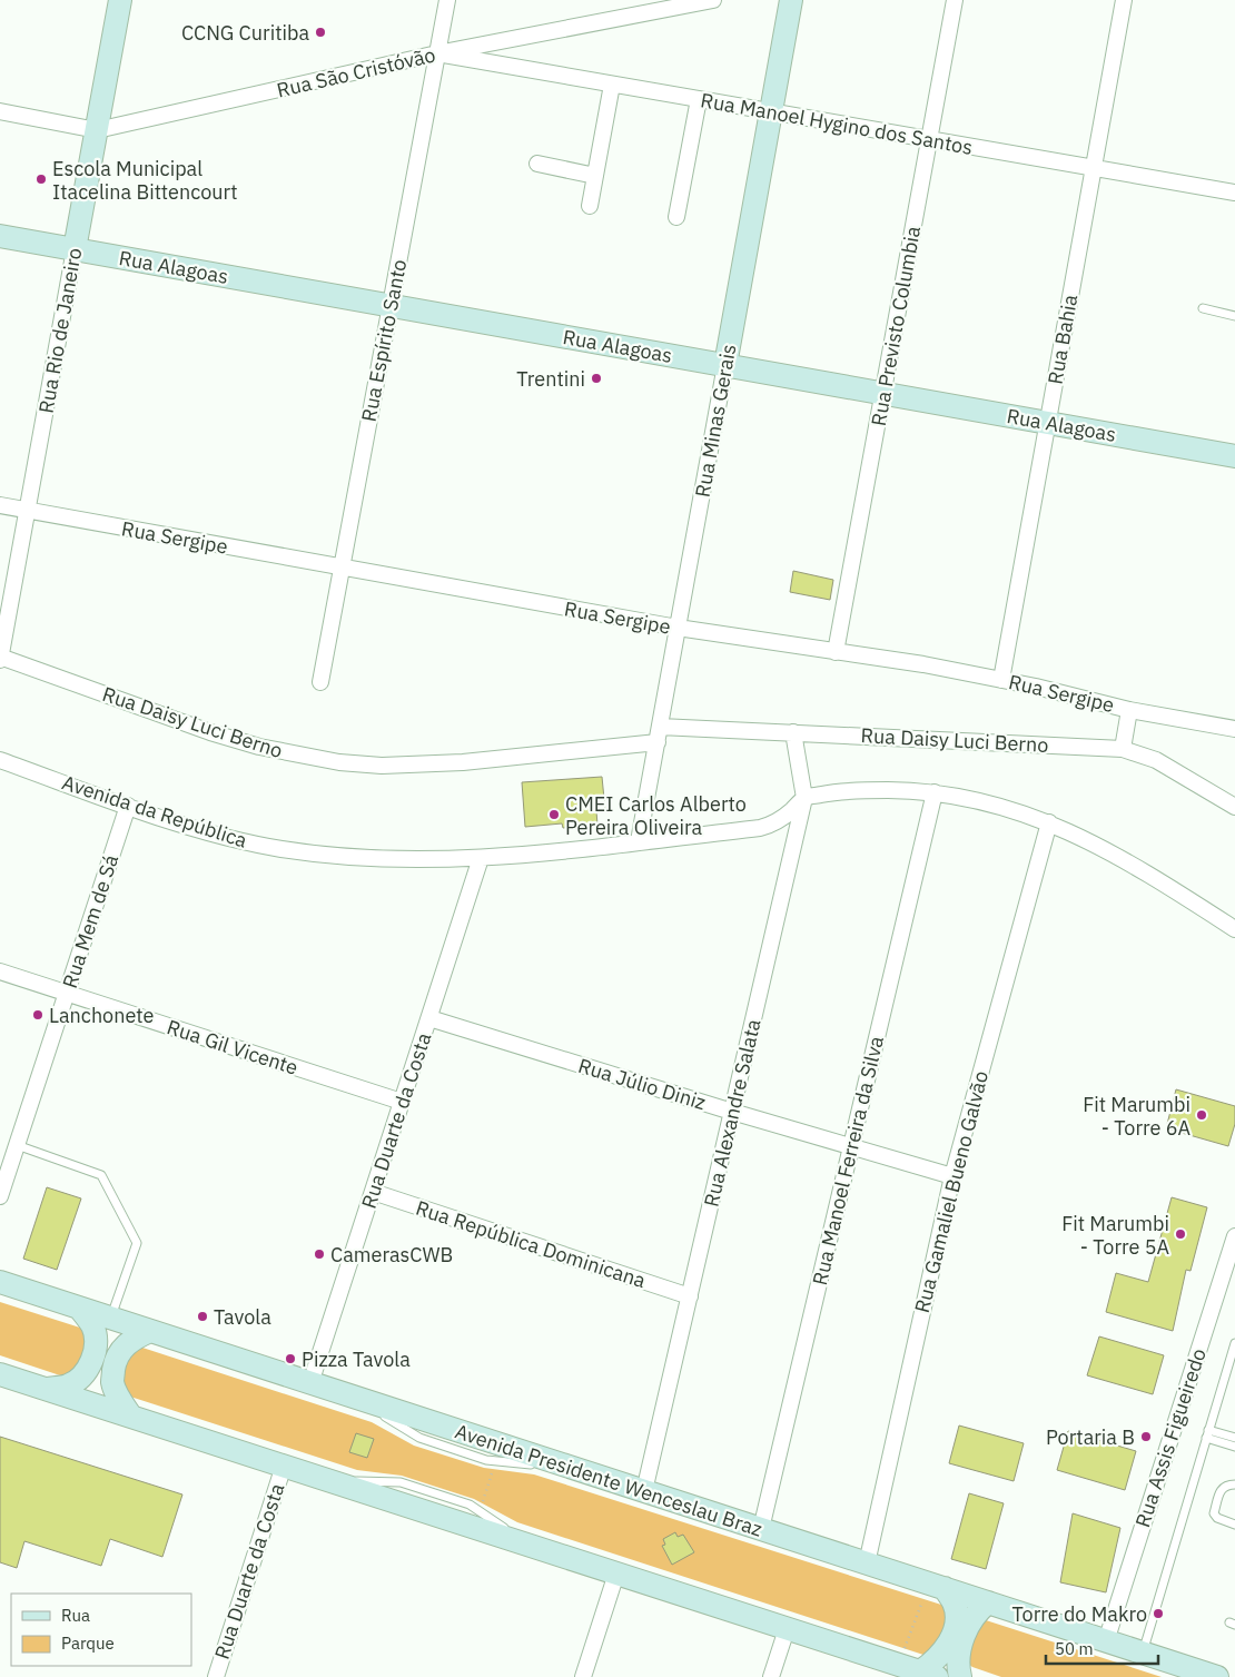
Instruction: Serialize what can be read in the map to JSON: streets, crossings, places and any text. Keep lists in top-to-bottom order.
{
  "streets": {
    "main road": [
      "Rua Alagoas",
      "Rua Rio de Janeiro",
      "Rua Minas Gerais",
      "Avenida Presidente Wenceslau Braz"
    ],
    "street": [
      "Rua São Cristóvão",
      "Rua Manoel Hygino dos Santos",
      "Rua Previsto Columbia",
      "Rua Bahia",
      "Rua Espírito Santo",
      "Rua Sergipe",
      "Rua Daisy Luci Berno",
      "Avenida da República",
      "Rua Mem de Sá",
      "Rua Gil Vicente",
      "Rua Júlio Diniz",
      "Rua Alexandre Salata",
      "Rua Duarte da Costa",
      "Rua Manoel Ferreira da Silva",
      "Rua Gamaliel Bueno Galvão",
      "Rua República Dominicana",
      "Rua Assis Figueiredo"
    ]
  },
  "crossings": [
    ["Rua São Cristóvão", "Rua Manoel Hygino dos Santos"],
    ["Rua São Cristóvão", "Rua Rio de Janeiro"],
    ["Rua São Cristóvão", "Rua Espírito Santo"],
    ["Rua Manoel Hygino dos Santos", "Rua Previsto Columbia"],
    ["Rua Manoel Hygino dos Santos", "Rua Bahia"],
    ["Rua Manoel Hygino dos Santos", "Rua Espírito Santo"],
    ["Rua Manoel Hygino dos Santos", "Rua Minas Gerais"],
    ["Rua Alagoas", "Rua Previsto Columbia"],
    ["Rua Alagoas", "Rua Rio de Janeiro"],
    ["Rua Alagoas", "Rua Bahia"],
    ["Rua Alagoas", "Rua Espírito Santo"],
    ["Rua Alagoas", "Rua Minas Gerais"],
    ["Rua Previsto Columbia", "Rua Sergipe"],
    ["Rua Rio de Janeiro", "Rua Sergipe"],
    ["Rua Rio de Janeiro", "Rua Daisy Luci Berno"],
    ["Rua Bahia", "Rua Sergipe"],
    ["Rua Espírito Santo", "Rua Sergipe"],
    ["Rua Minas Gerais", "Rua Sergipe"],
    ["Rua Minas Gerais", "Rua Daisy Luci Berno"],
    ["Rua Minas Gerais", "Avenida da República"],
    ["Rua Daisy Luci Berno", "Rua Alexandre Salata"],
    ["Avenida da República", "Rua Mem de Sá"],
    ["Avenida da República", "Rua Alexandre Salata"],
    ["Avenida da República", "Rua Duarte da Costa"],
    ["Rua Mem de Sá", "Rua Gil Vicente"],
    ["Rua Gil Vicente", "Rua Duarte da Costa"],
    ["Rua Júlio Diniz", "Rua Alexandre Salata"],
    ["Rua Júlio Diniz", "Rua Duarte da Costa"],
    ["Rua Júlio Diniz", "Rua Manoel Ferreira da Silva"],
    ["Rua Júlio Diniz", "Rua Gamaliel Bueno Galvão"],
    ["Rua Alexandre Salata", "Rua República Dominicana"],
    ["Rua Alexandre Salata", "Avenida Presidente Wenceslau Braz"],
    ["Rua Duarte da Costa", "Rua República Dominicana"],
    ["Rua Duarte da Costa", "Avenida Presidente Wenceslau Braz"],
    ["Rua Manoel Ferreira da Silva", "Avenida Presidente Wenceslau Braz"],
    ["Rua Gamaliel Bueno Galvão", "Avenida Presidente Wenceslau Braz"],
    ["Rua Assis Figueiredo", "Avenida Presidente Wenceslau Braz"]
  ],
  "places": [
    "CCNG Curitiba",
    "Escola Municipal Itacelina Bittencourt",
    "Trentini",
    "CMEI Carlos Alberto Pereira Oliveira",
    "Lanchonete",
    "Fit Marumbi - Torre 6A",
    "Fit Marumbi - Torre 5A",
    "CamerasCWB",
    "Tavola",
    "Pizza Tavola",
    "Portaria B",
    "Torre do Makro"
  ],
  "legend": ["Rua", "Parque"],
  "scale_bar": "50 m"
}
